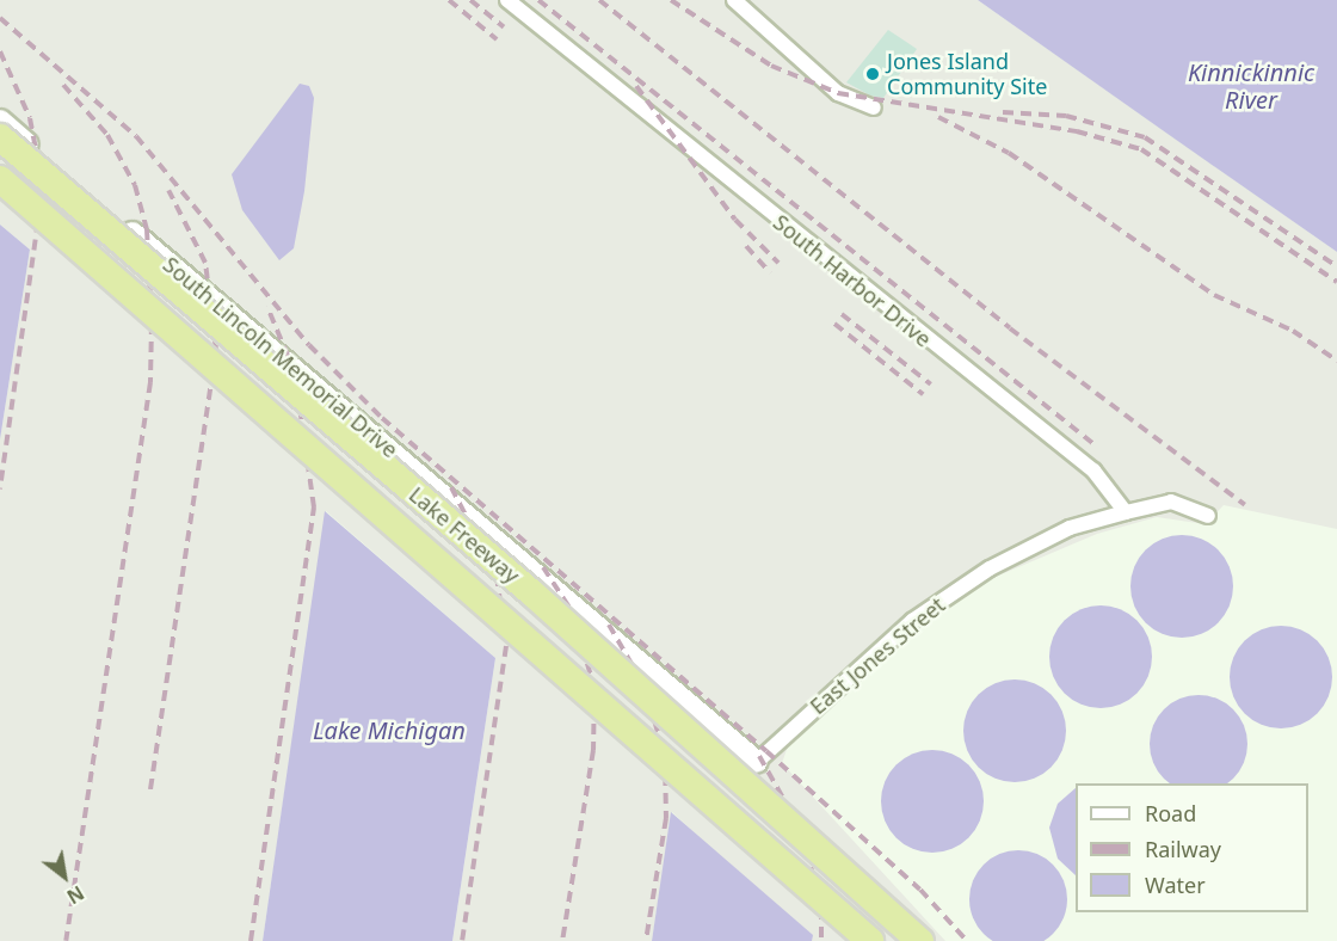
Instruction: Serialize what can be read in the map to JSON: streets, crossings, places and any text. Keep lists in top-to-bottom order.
{
  "streets": {
    "highway": ["Lake Freeway"],
    "street": ["South Harbor Drive", "South Lincoln Memorial Drive", "East Jones Street"]
  },
  "crossings": [
    ["South Harbor Drive", "East Jones Street"],
    ["South Lincoln Memorial Drive", "East Jones Street"]
  ],
  "water": ["Kinnickinnic River", "Lake Michigan"],
  "places": ["Jones Island Community Site"],
  "legend": ["Road", "Railway", "Water"],
  "north": "bottom right"
}
